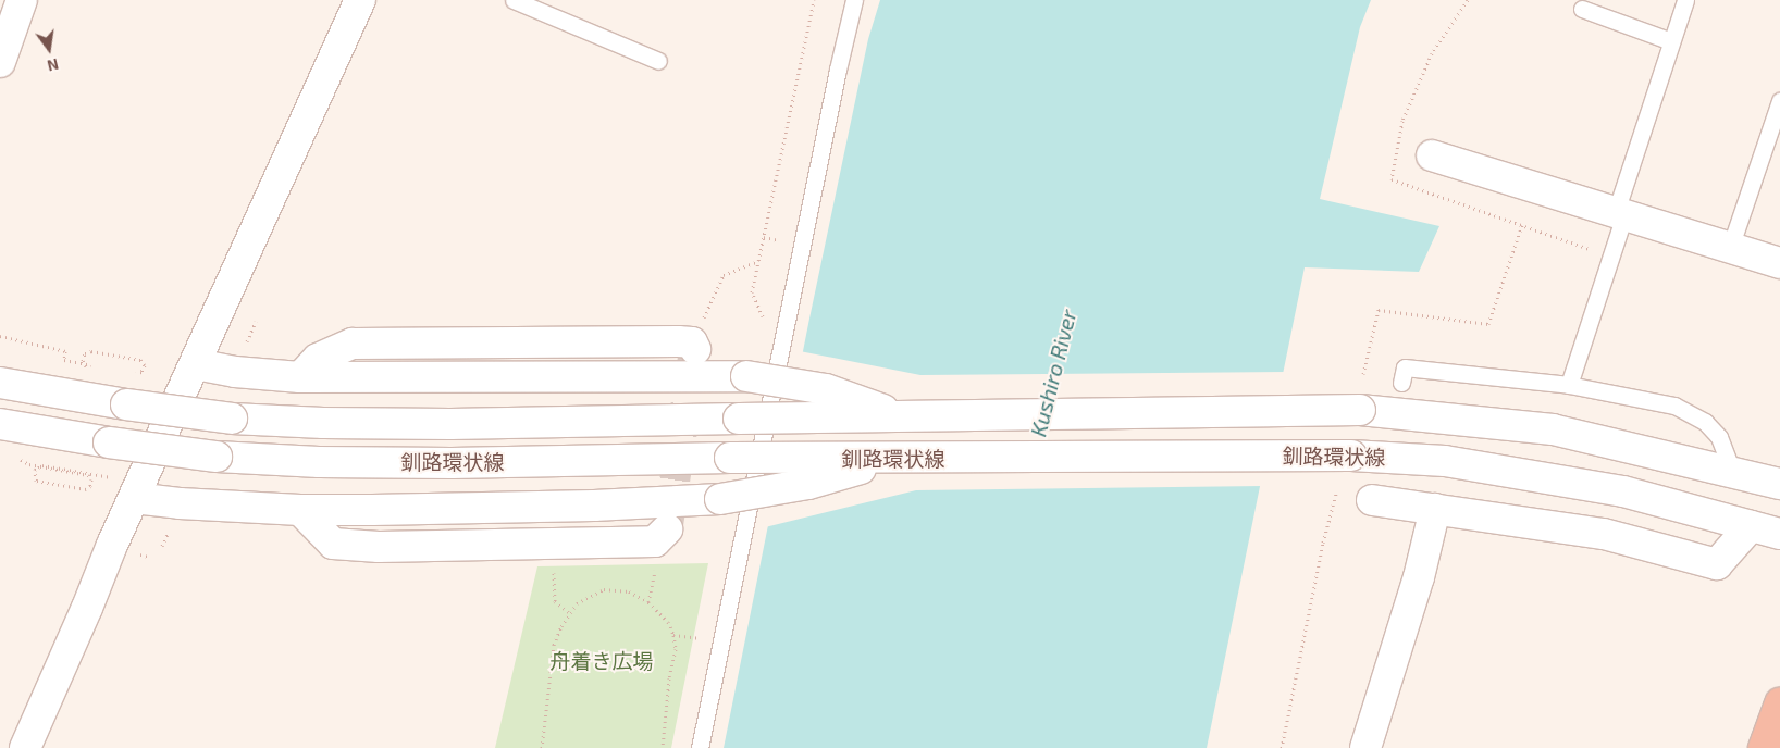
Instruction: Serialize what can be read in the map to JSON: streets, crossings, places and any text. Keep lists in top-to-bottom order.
{
  "streets": {
    "street": ["釧路環状線"]
  },
  "water": ["Kushiro River"],
  "parks": ["舟着き広場"],
  "north": "bottom"
}
